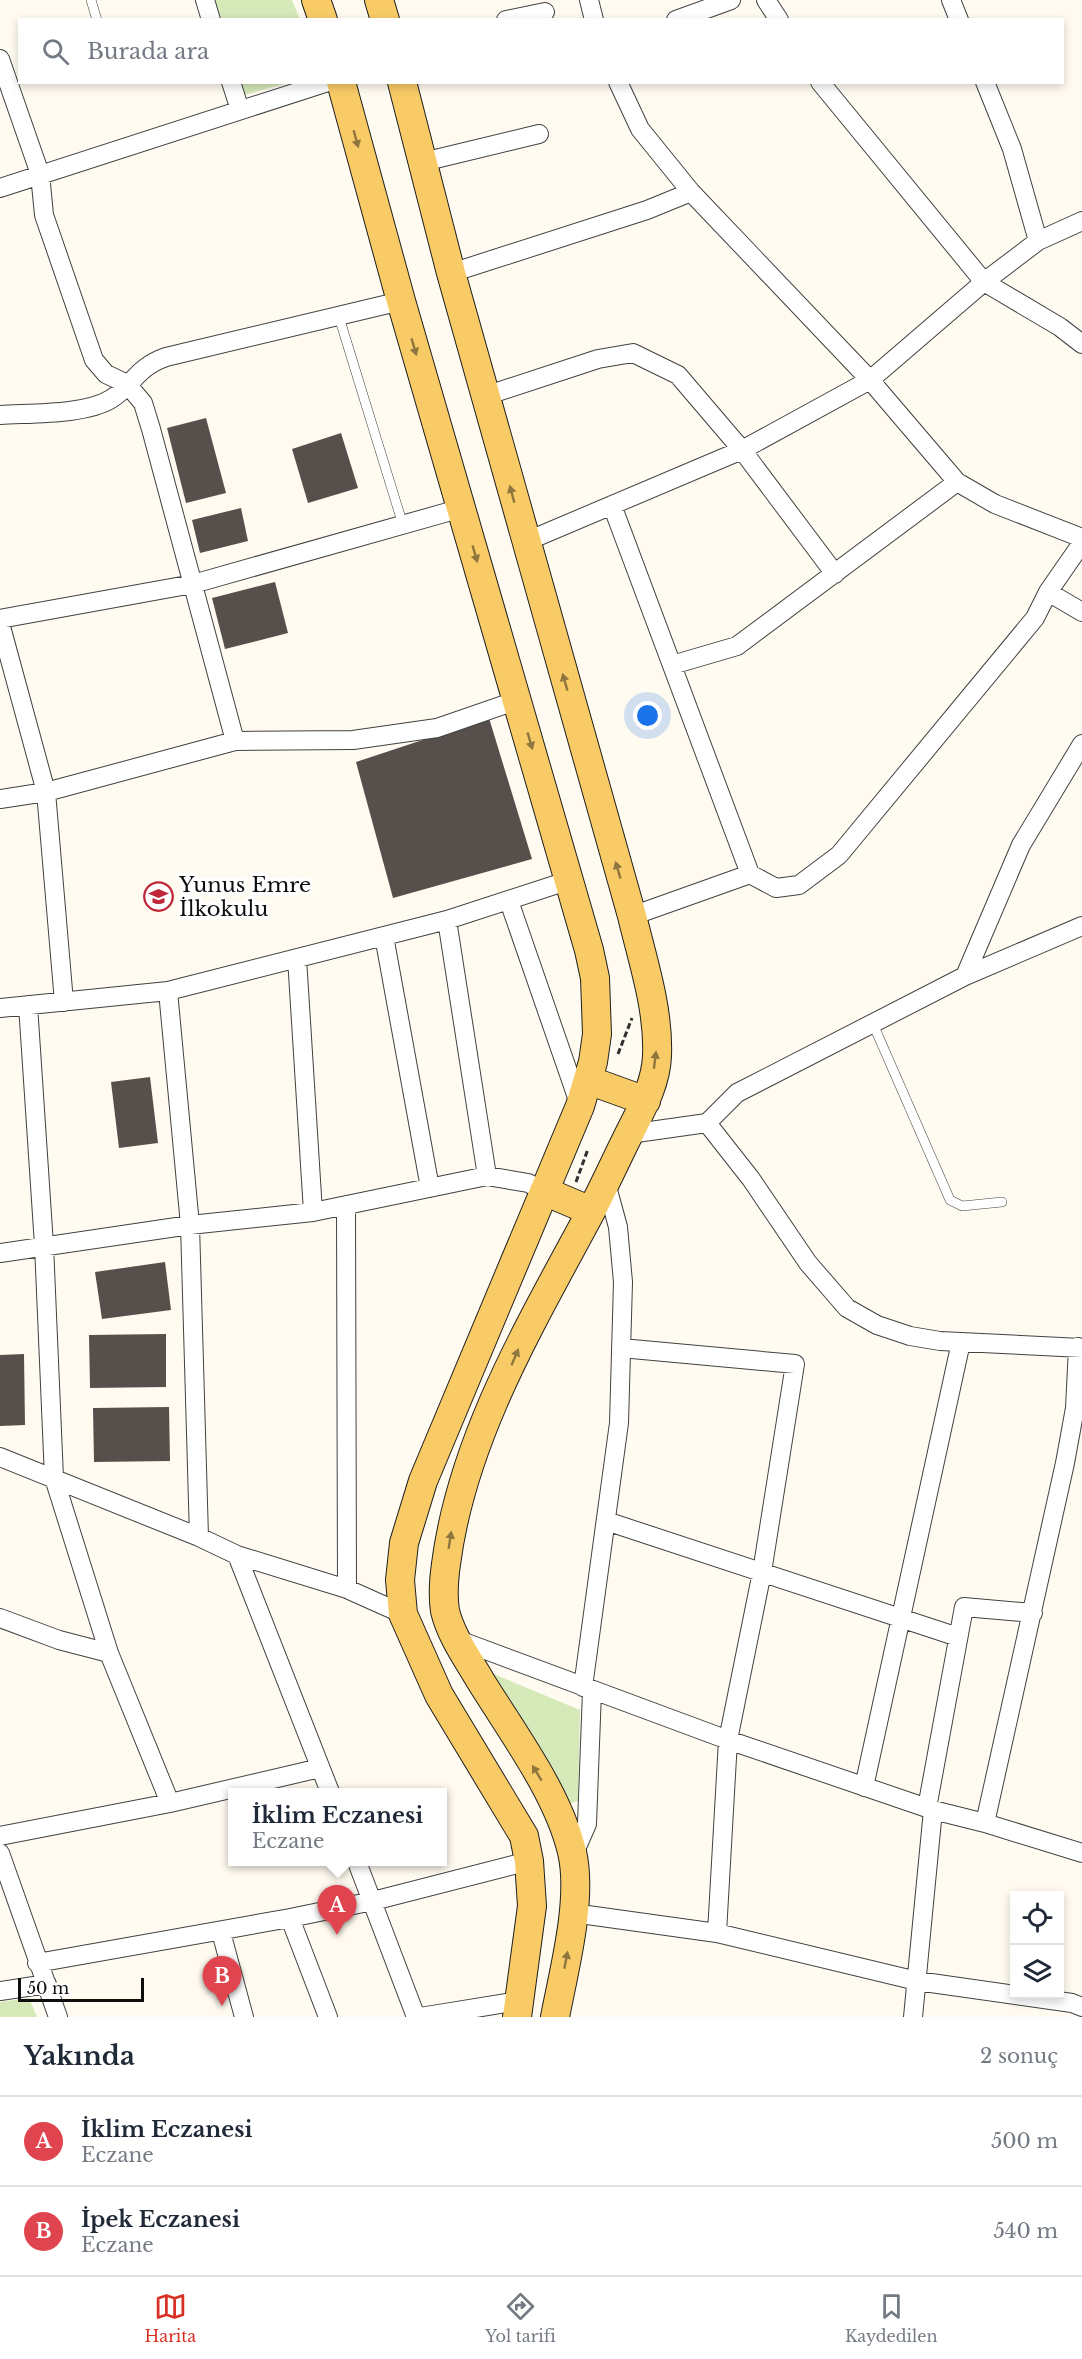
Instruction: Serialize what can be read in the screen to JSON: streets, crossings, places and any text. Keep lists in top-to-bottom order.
{
  "places": {
    "school or university": ["Yunus Emre İlkokulu"]
  },
  "scale_bar": "50 m",
  "page": {
    "search": "Burada ara",
    "popup": ["İklim Eczanesi", "Eczane"],
    "pins": ["A", "B"],
    "scale": "50 m",
    "heading": ["Yakında", "2 sonuç"],
    "list": [
      {
        "mark": "A",
        "name": "İklim Eczanesi",
        "note": "Eczane",
        "value": "500 m"
      },
      {
        "mark": "B",
        "name": "İpek Eczanesi",
        "note": "Eczane",
        "value": "540 m"
      }
    ],
    "nav": ["Harita", "Yol tarifi", "Kaydedilen"]
  }
}
